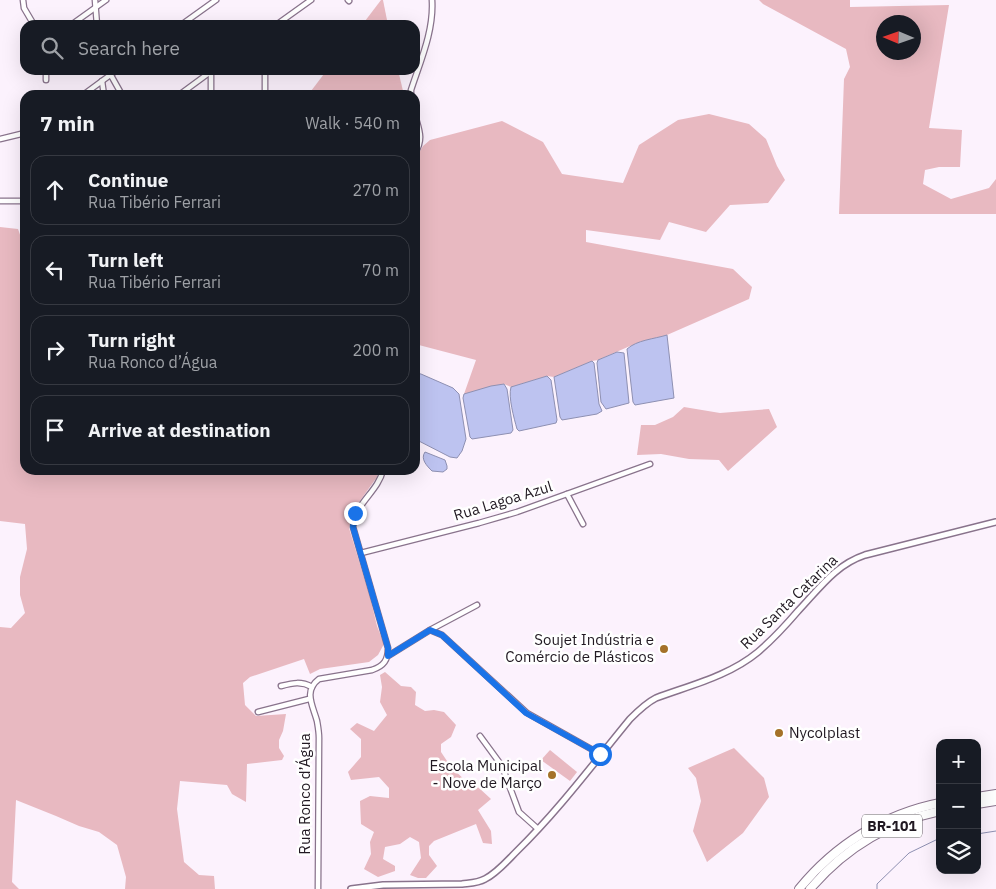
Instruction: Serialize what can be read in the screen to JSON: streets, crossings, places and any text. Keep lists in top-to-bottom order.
{
  "streets": {
    "highway": ["BR-101"],
    "street": ["Rua Lagoa Azul", "Rua Santa Catarina", "Rua Ronco d’Água"]
  },
  "places": ["Soujet Indústria e Comércio de Plásticos", "Nycolplast", "Escola Municipal - Nove de Março"],
  "north": "left",
  "page": {
    "search": "Search here",
    "heading": ["7 min", "Walk · 540 m"],
    "list": [
      ["Continue", "Rua Tibério Ferrari", "270 m"],
      ["Turn left", "Rua Tibério Ferrari", "70 m"],
      ["Turn right", "Rua Ronco d’Água", "200 m"],
      "Arrive at destination"
    ],
    "map_buttons": ["+", "−"]
  }
}
